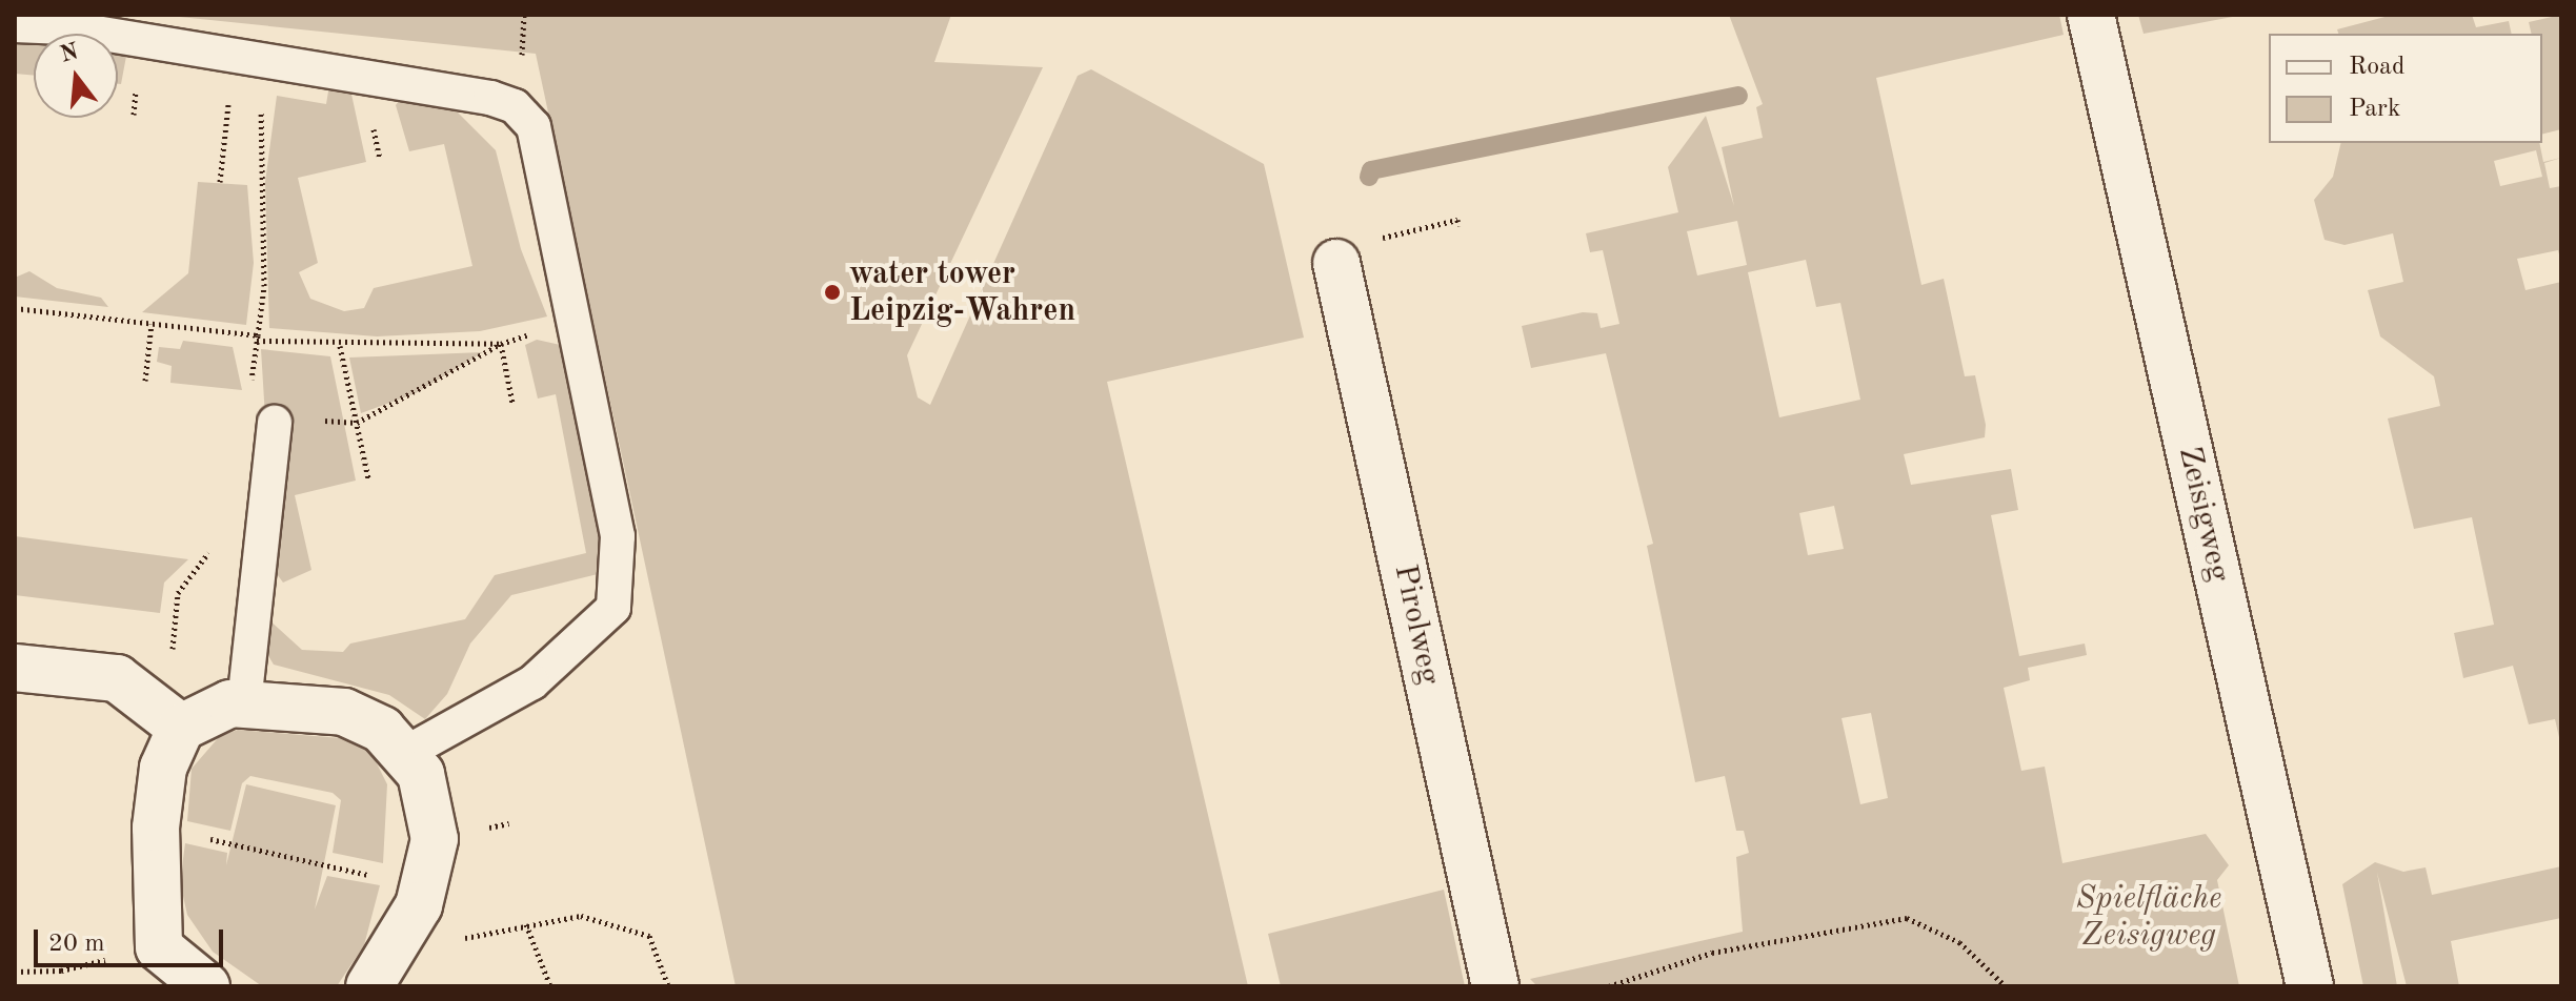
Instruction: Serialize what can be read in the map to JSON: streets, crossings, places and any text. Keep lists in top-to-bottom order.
{
  "streets": {
    "street": ["Zeisigweg", "Pirolweg"]
  },
  "parks": ["Spielfläche Zeisigweg"],
  "places": ["water tower Leipzig-Wahren"],
  "legend": ["Road", "Park"],
  "scale_bar": "20 m",
  "north": "top"
}
